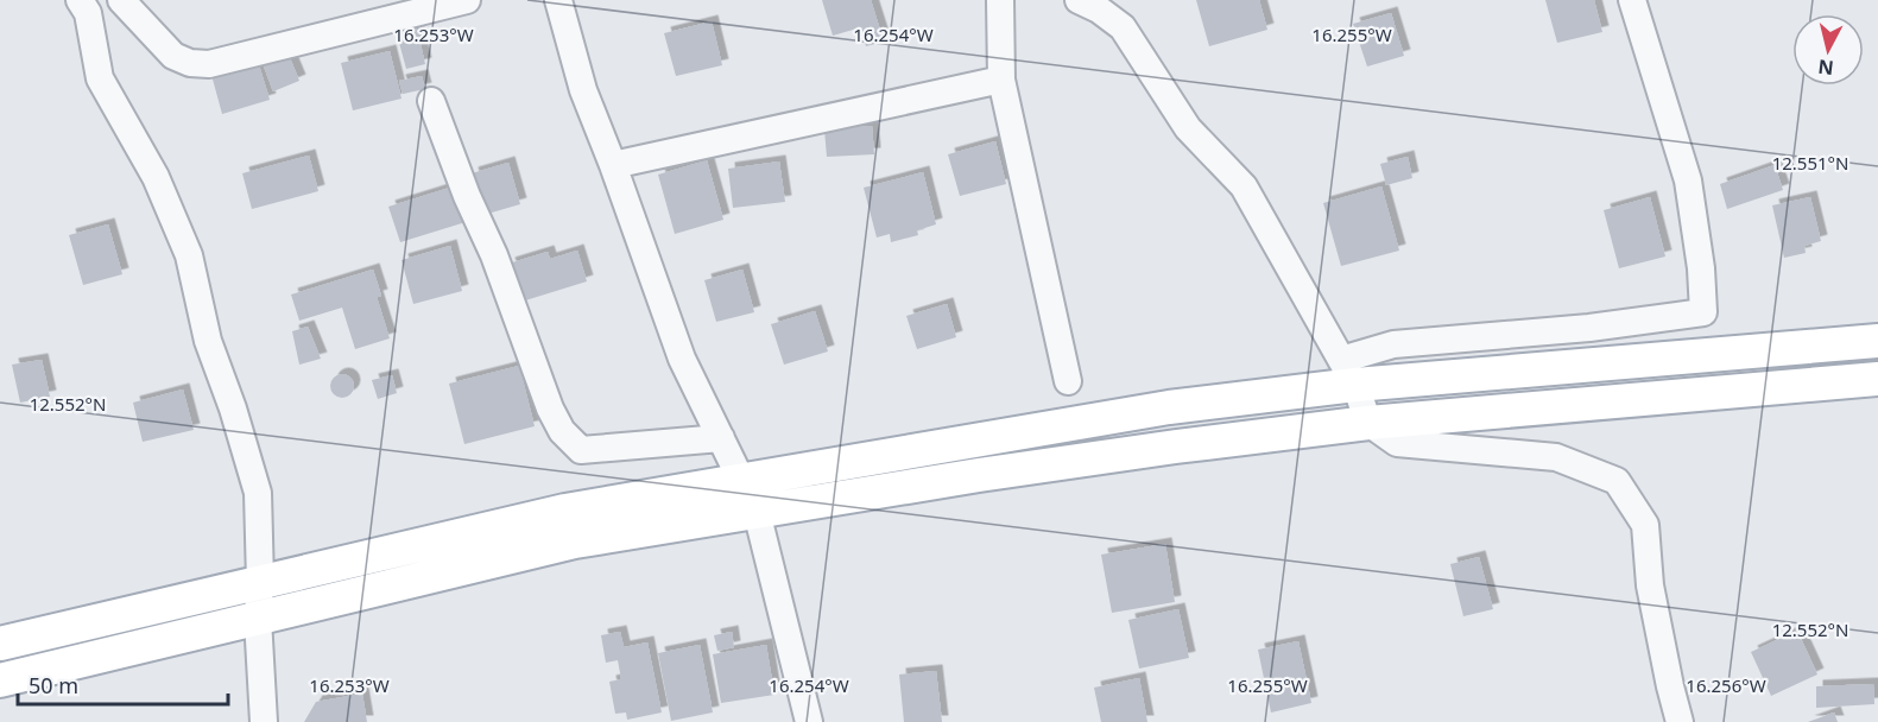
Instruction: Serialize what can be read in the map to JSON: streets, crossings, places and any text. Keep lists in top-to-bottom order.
{
  "scale_bar": "50 m",
  "north": "bottom",
  "coordinates": [
    "16.253°W",
    "16.254°W",
    "16.255°W",
    "12.551°N",
    "12.552°N",
    "16.256°W"
  ]
}
